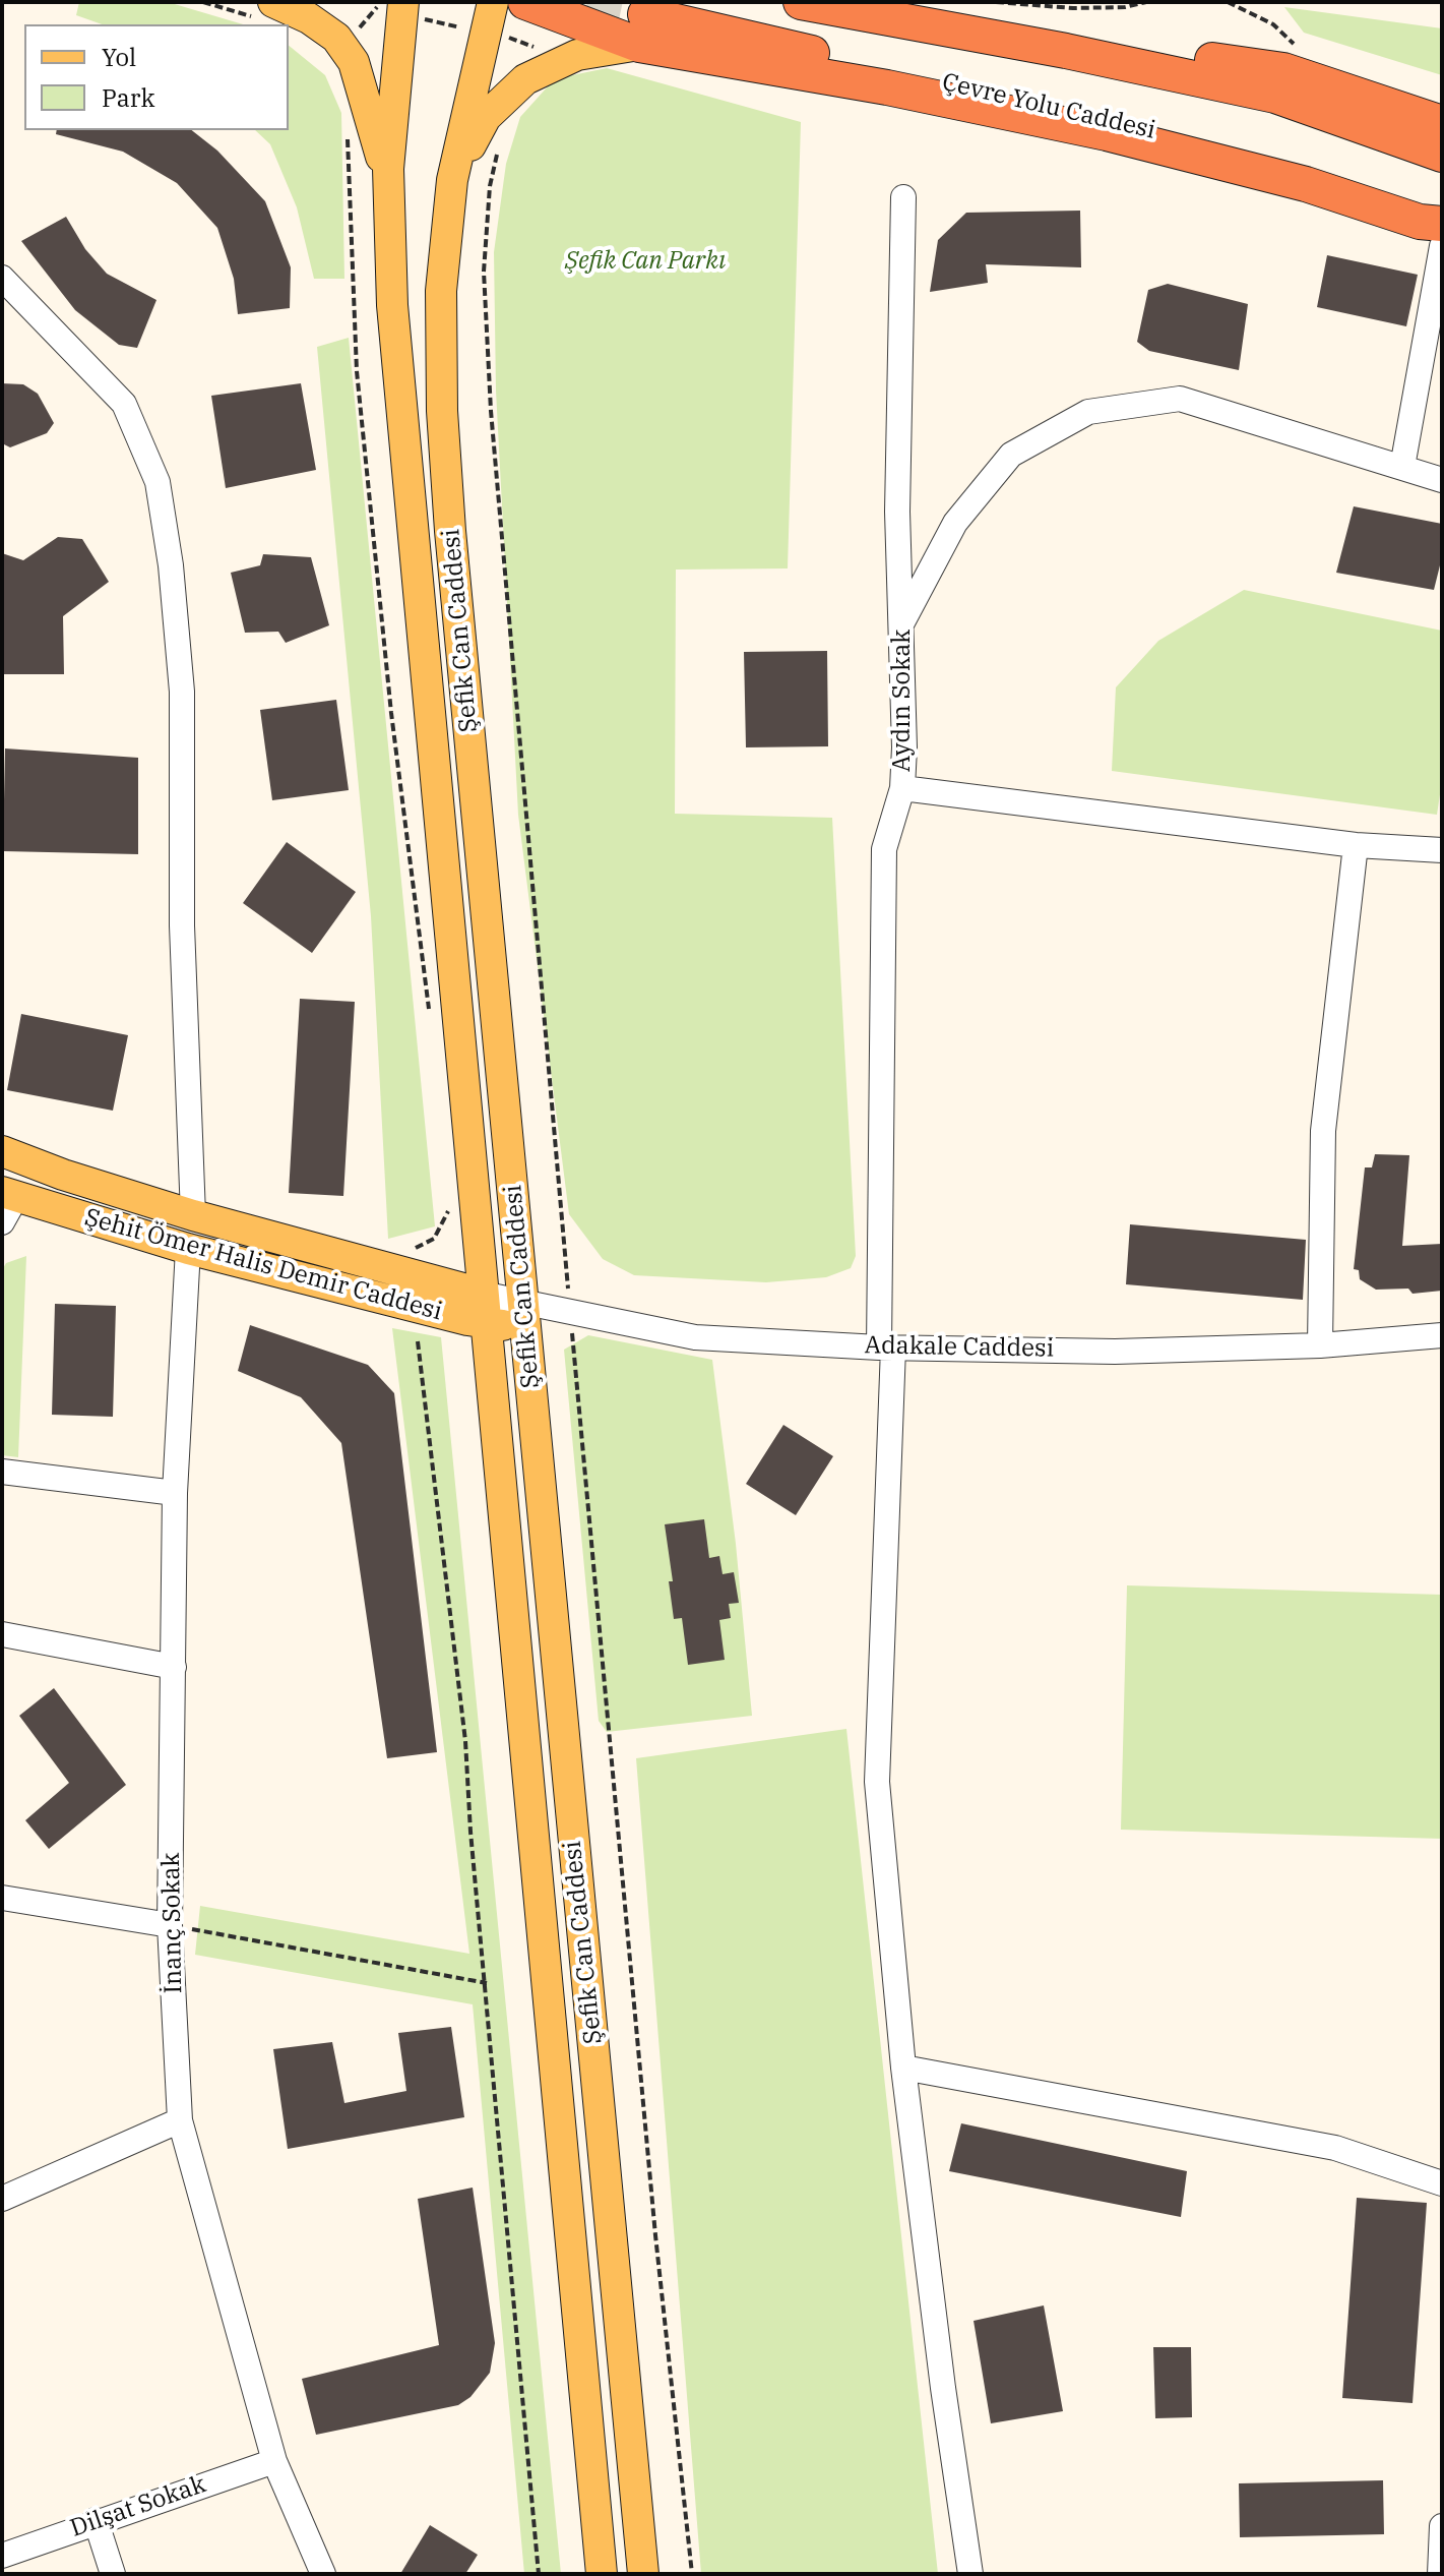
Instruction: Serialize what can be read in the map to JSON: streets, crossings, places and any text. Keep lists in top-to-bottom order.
{
  "streets": {
    "main road": ["Şefik Can Caddesi", "Şehit Ömer Halis Demir Caddesi"],
    "street": [
      "Aydın Sokak",
      "Adakale Caddesi",
      "İnanç Sokak",
      "Dilşat Sokak"
    ]
  },
  "crossings": [
    ["Şefik Can Caddesi", "Şehit Ömer Halis Demir Caddesi"],
    ["Şefik Can Caddesi", "Adakale Caddesi"],
    ["Aydın Sokak", "Adakale Caddesi"],
    ["Şehit Ömer Halis Demir Caddesi", "Adakale Caddesi"],
    ["Şehit Ömer Halis Demir Caddesi", "İnanç Sokak"],
    ["İnanç Sokak", "Dilşat Sokak"]
  ],
  "parks": ["Şefik Can Parkı"],
  "legend": ["Yol", "Park"]
}
